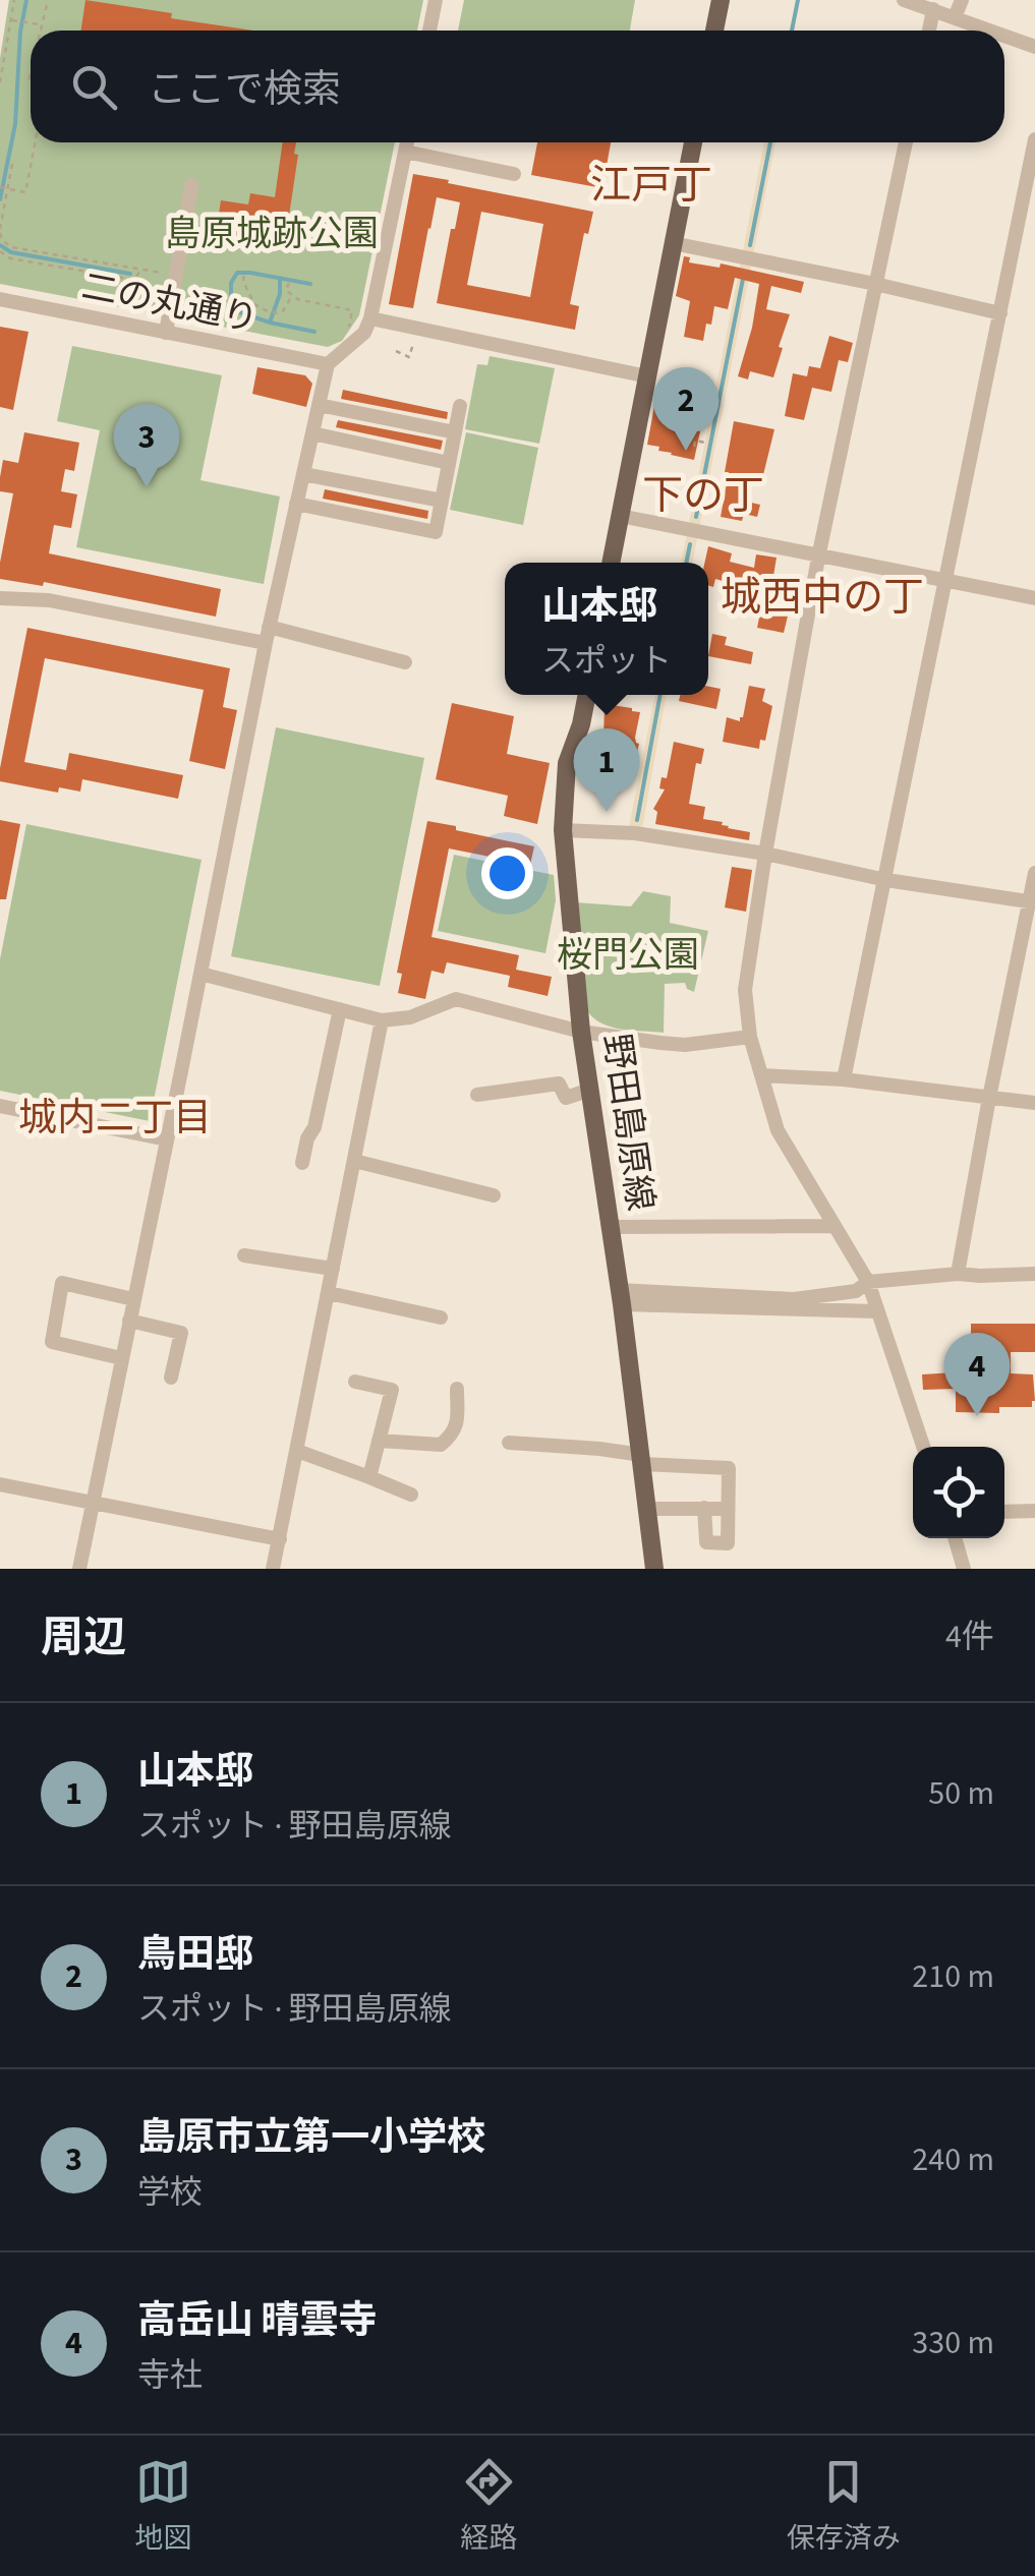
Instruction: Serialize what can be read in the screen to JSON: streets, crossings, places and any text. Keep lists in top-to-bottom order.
{
  "streets": {
    "main road": ["野田島原線"],
    "street": ["二の丸通り"]
  },
  "districts": [
    "江戸丁",
    "下の丁",
    "城西中の丁",
    "城内二丁目"
  ],
  "parks": ["島原城跡公園", "桜門公園"],
  "page": {
    "search": "ここで検索",
    "pins": [
      "2",
      "3",
      "1",
      "4"
    ],
    "popup": ["山本邸", "スポット"],
    "heading": ["周辺", "4件"],
    "list": [
      {
        "mark": "1",
        "name": "山本邸",
        "note": "スポット · 野田島原線",
        "value": "50 m"
      },
      {
        "mark": "2",
        "name": "鳥田邸",
        "note": "スポット · 野田島原線",
        "value": "210 m"
      },
      {
        "mark": "3",
        "name": "島原市立第一小学校",
        "note": "学校",
        "value": "240 m"
      },
      {
        "mark": "4",
        "name": "高岳山 晴雲寺",
        "note": "寺社",
        "value": "330 m"
      }
    ],
    "nav": ["地図", "経路", "保存済み"]
  }
}
